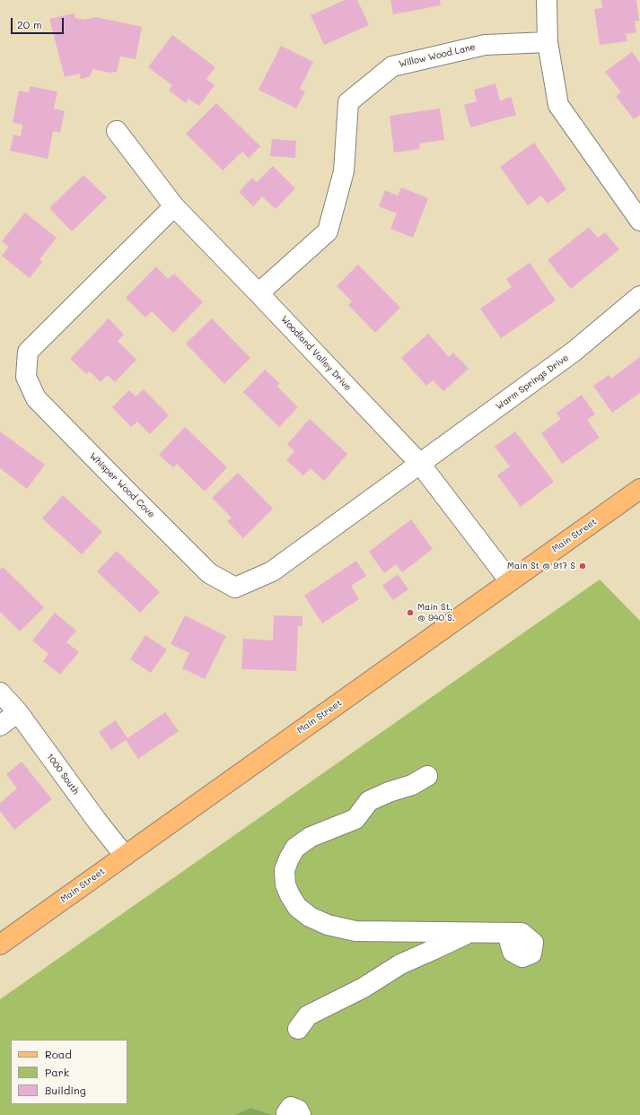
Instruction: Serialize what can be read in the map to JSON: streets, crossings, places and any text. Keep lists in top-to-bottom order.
{
  "streets": {
    "main road": ["Main Street"],
    "street": [
      "Willow Wood Lane",
      "Woodland Valley Drive",
      "Warm Springs Drive",
      "Whisper Wood Cove",
      "1000 South"
    ]
  },
  "crossings": [
    ["Willow Wood Lane", "Woodland Valley Drive"],
    ["Woodland Valley Drive", "Warm Springs Drive"],
    ["Woodland Valley Drive", "Whisper Wood Cove"],
    ["Woodland Valley Drive", "Main Street"],
    ["Warm Springs Drive", "Whisper Wood Cove"],
    ["Main Street", "1000 South"]
  ],
  "places": ["Main St @ 917 S", "Main St. @ 940 S."],
  "legend": ["Road", "Park", "Building"],
  "scale_bar": "20 m"
}
